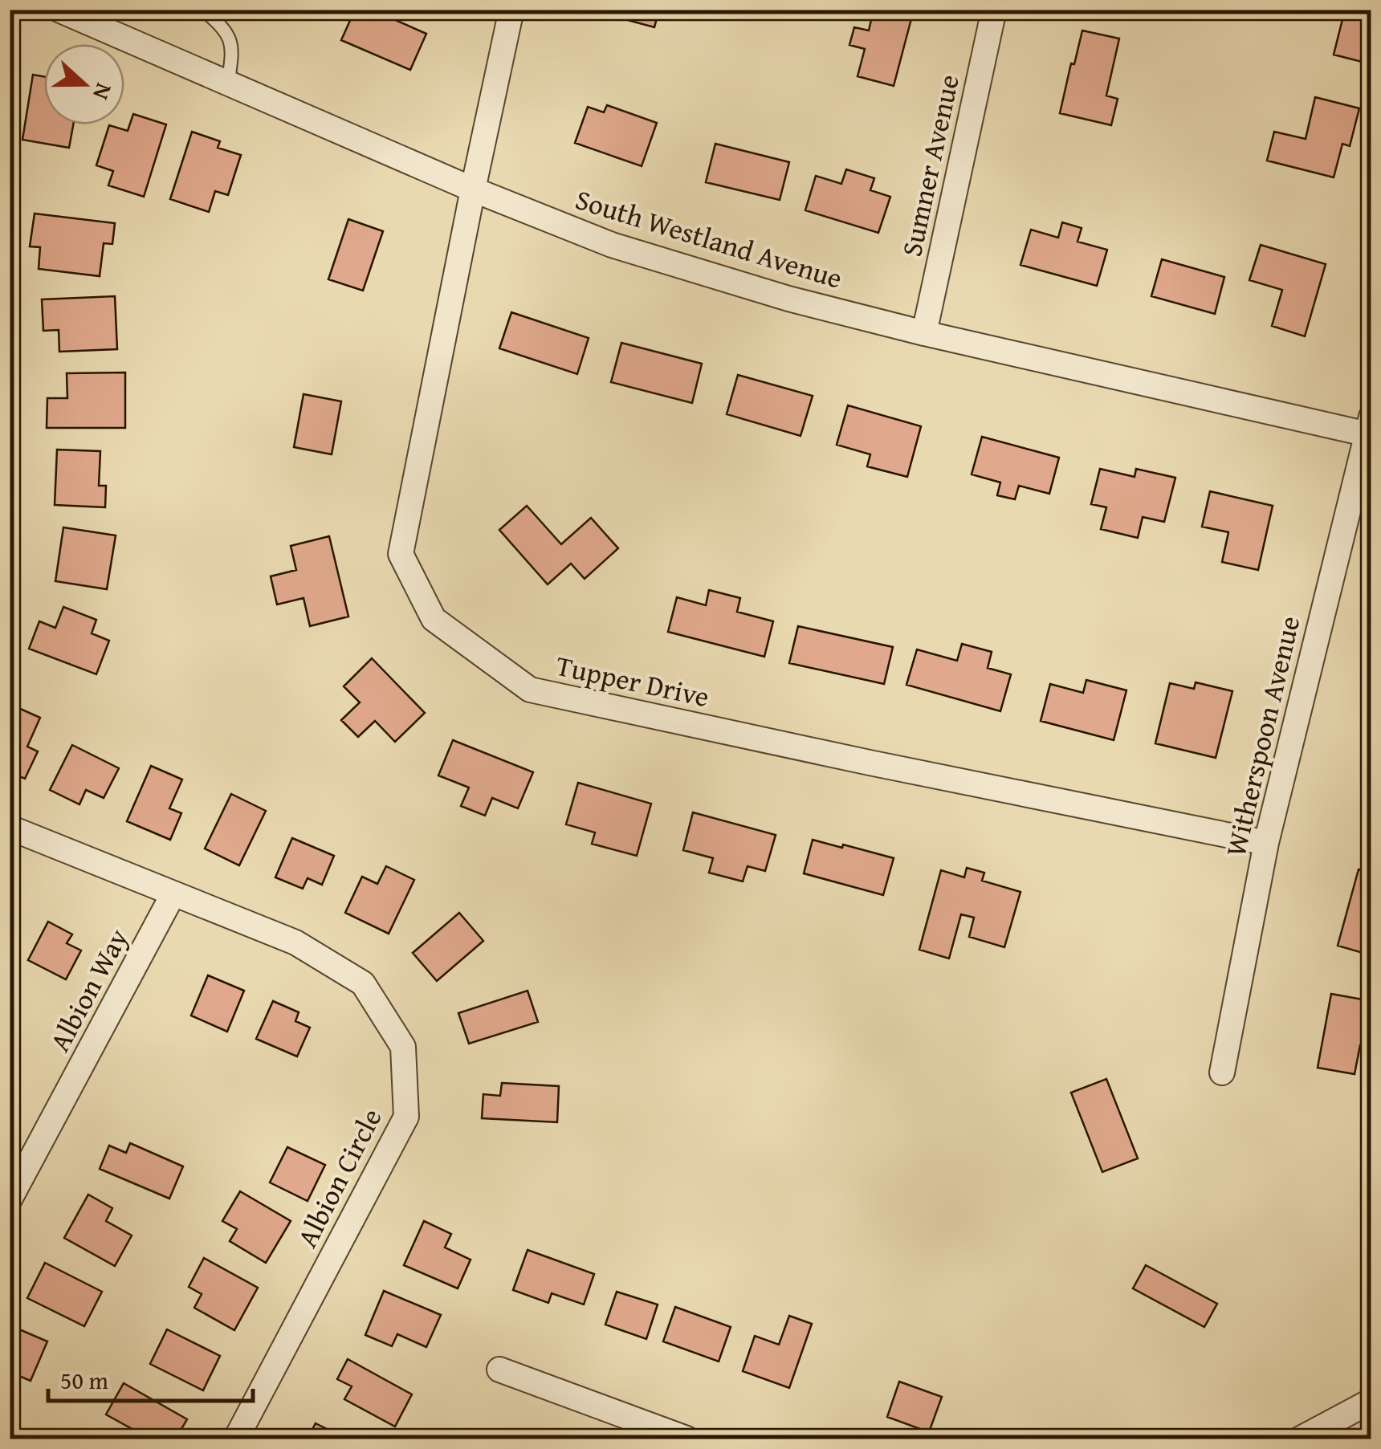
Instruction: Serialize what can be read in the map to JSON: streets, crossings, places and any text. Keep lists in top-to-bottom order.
{
  "streets": {
    "street": [
      "Sumner Avenue",
      "South Westland Avenue",
      "Tupper Drive",
      "Witherspoon Avenue",
      "Albion Way",
      "Albion Circle"
    ]
  },
  "crossings": [
    ["Sumner Avenue", "South Westland Avenue"],
    ["South Westland Avenue", "Tupper Drive"],
    ["South Westland Avenue", "Witherspoon Avenue"],
    ["Tupper Drive", "Witherspoon Avenue"],
    ["Albion Way", "Albion Circle"]
  ],
  "scale_bar": "50 m",
  "north": "right"
}
